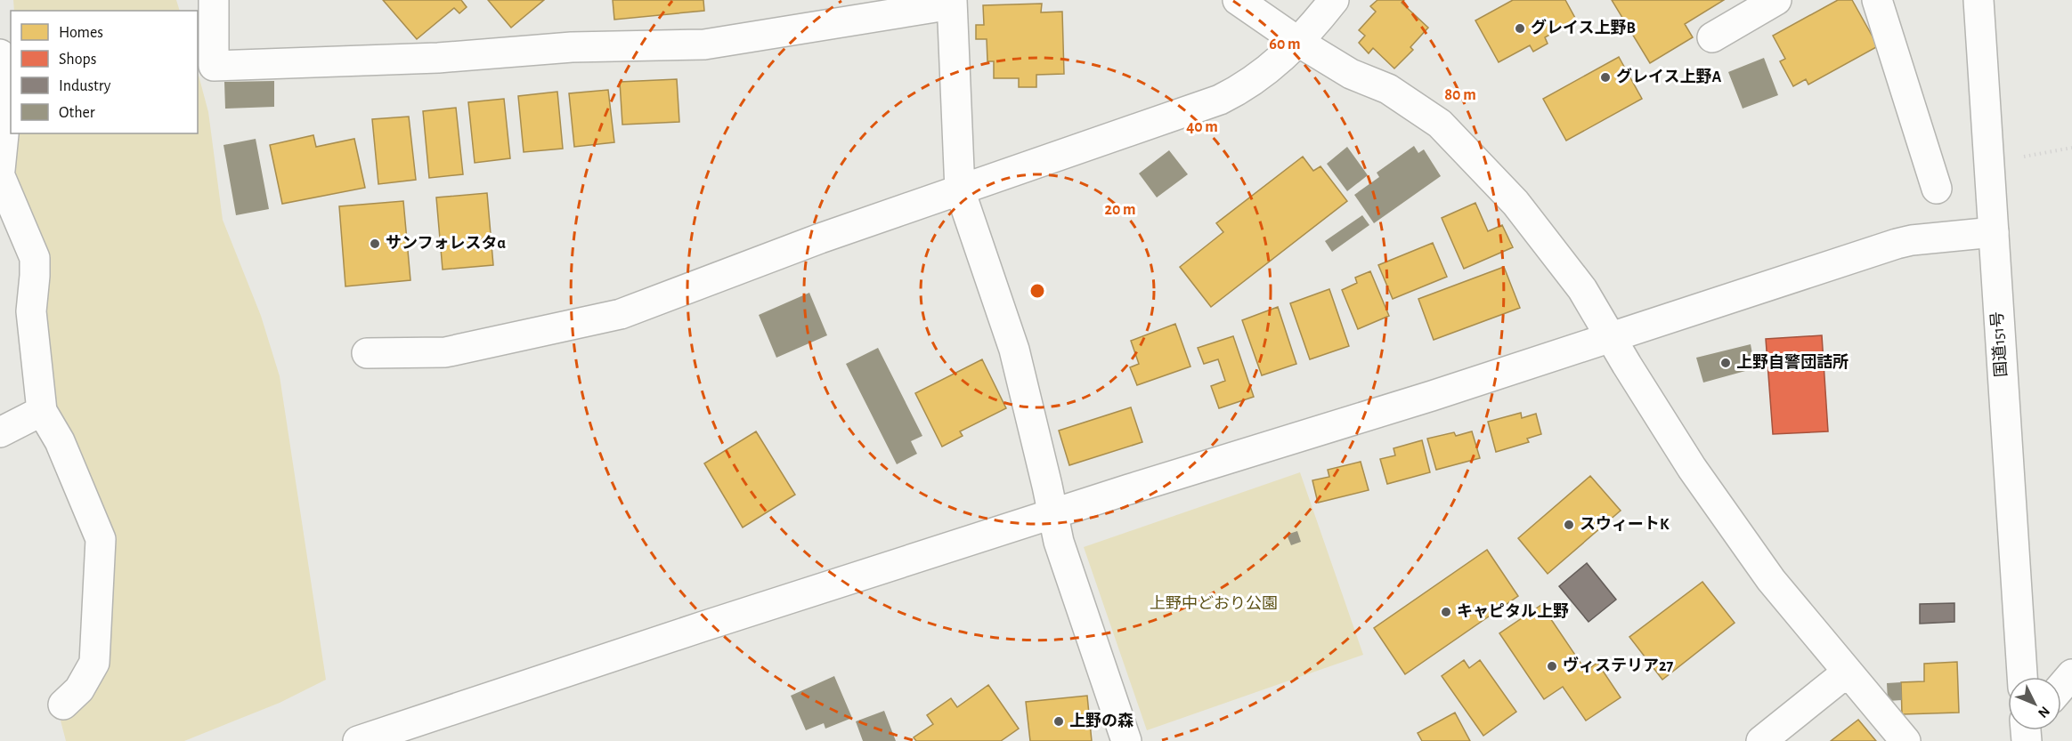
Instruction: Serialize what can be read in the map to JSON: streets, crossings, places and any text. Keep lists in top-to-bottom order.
{
  "streets": {
    "main road": ["国道151号"]
  },
  "parks": ["上野中どおり公園"],
  "places": [
    "グレイス上野B",
    "グレイス上野A",
    "サンフォレスタα",
    "上野自警団詰所",
    "スウィートK",
    "キャピタル上野",
    "ヴィステリア27",
    "上野の森"
  ],
  "legend": [
    "Homes",
    "Shops",
    "Industry",
    "Other"
  ],
  "north": "bottom right",
  "rings": [
    "60 m",
    "80 m",
    "40 m",
    "20 m"
  ]
}
